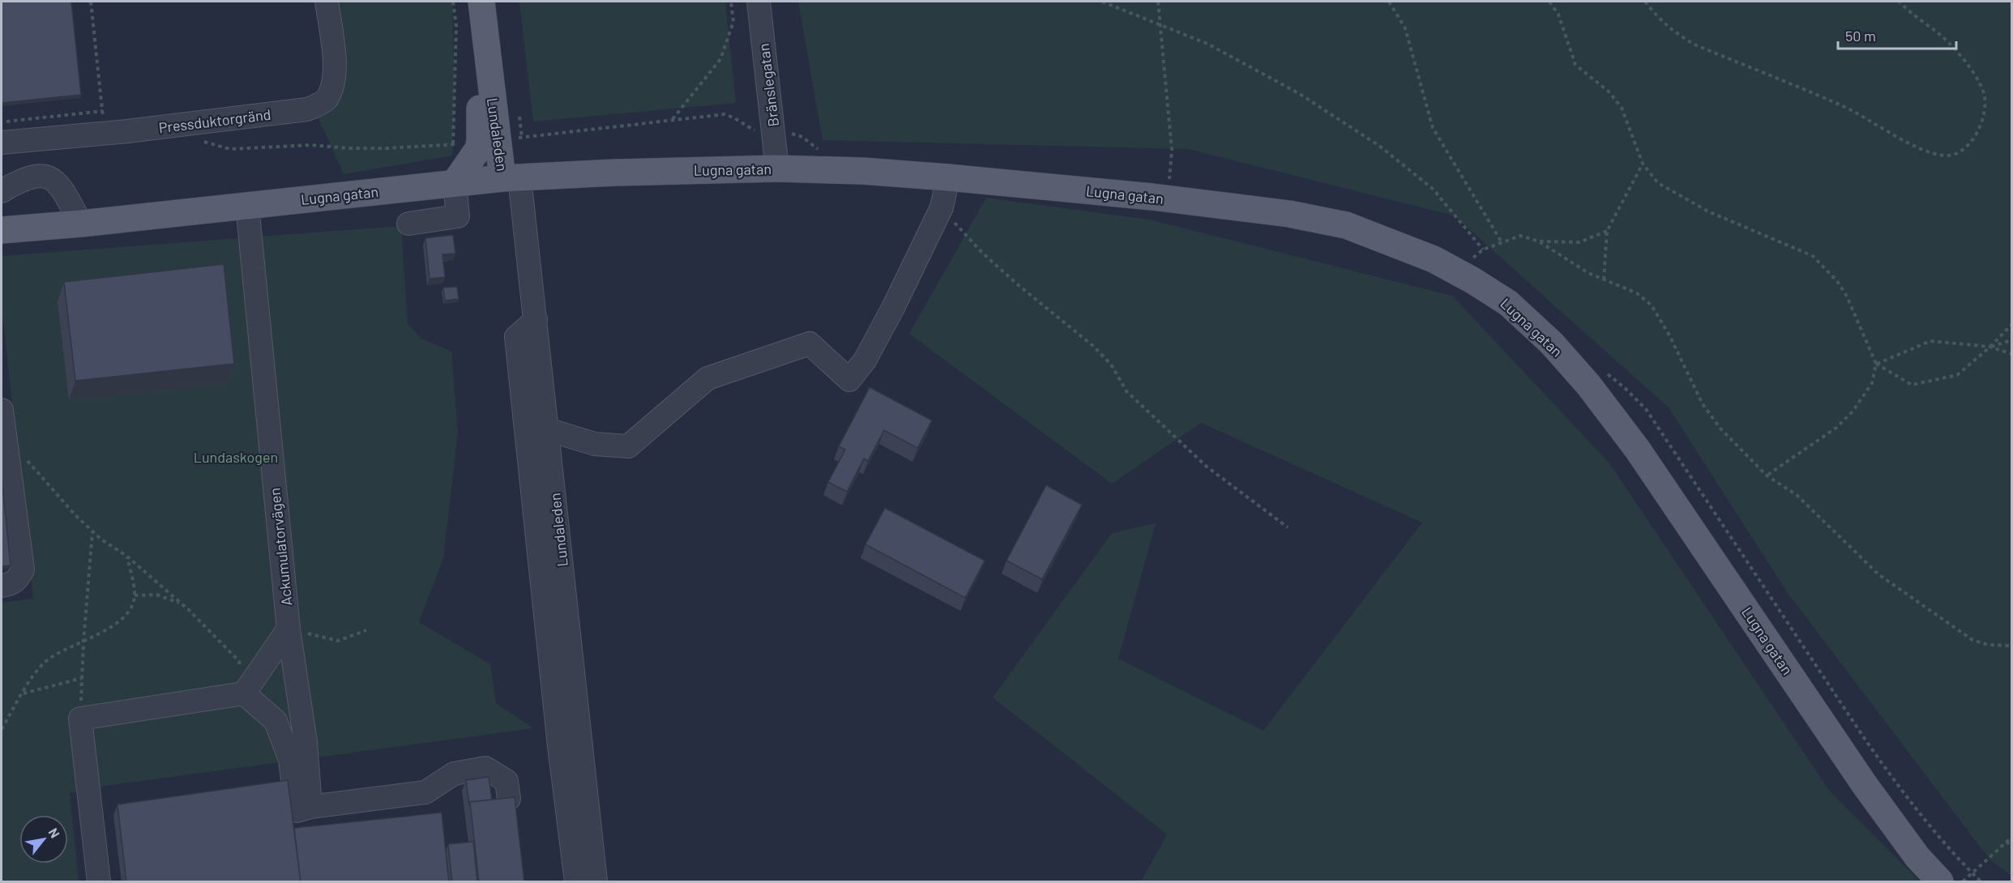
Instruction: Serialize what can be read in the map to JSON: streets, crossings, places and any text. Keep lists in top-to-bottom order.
{
  "streets": {
    "main road": ["Lundaleden", "Lugna gatan"],
    "street": ["Bränslegatan", "Pressduktorgränd", "Ackumulatorvägen"]
  },
  "crossings": [
    ["Bränslegatan", "Lugna gatan"],
    ["Lundaleden", "Lugna gatan"],
    ["Lugna gatan", "Ackumulatorvägen"]
  ],
  "parks": ["Lundaskogen"],
  "scale_bar": "50 m",
  "north": "top right"
}
